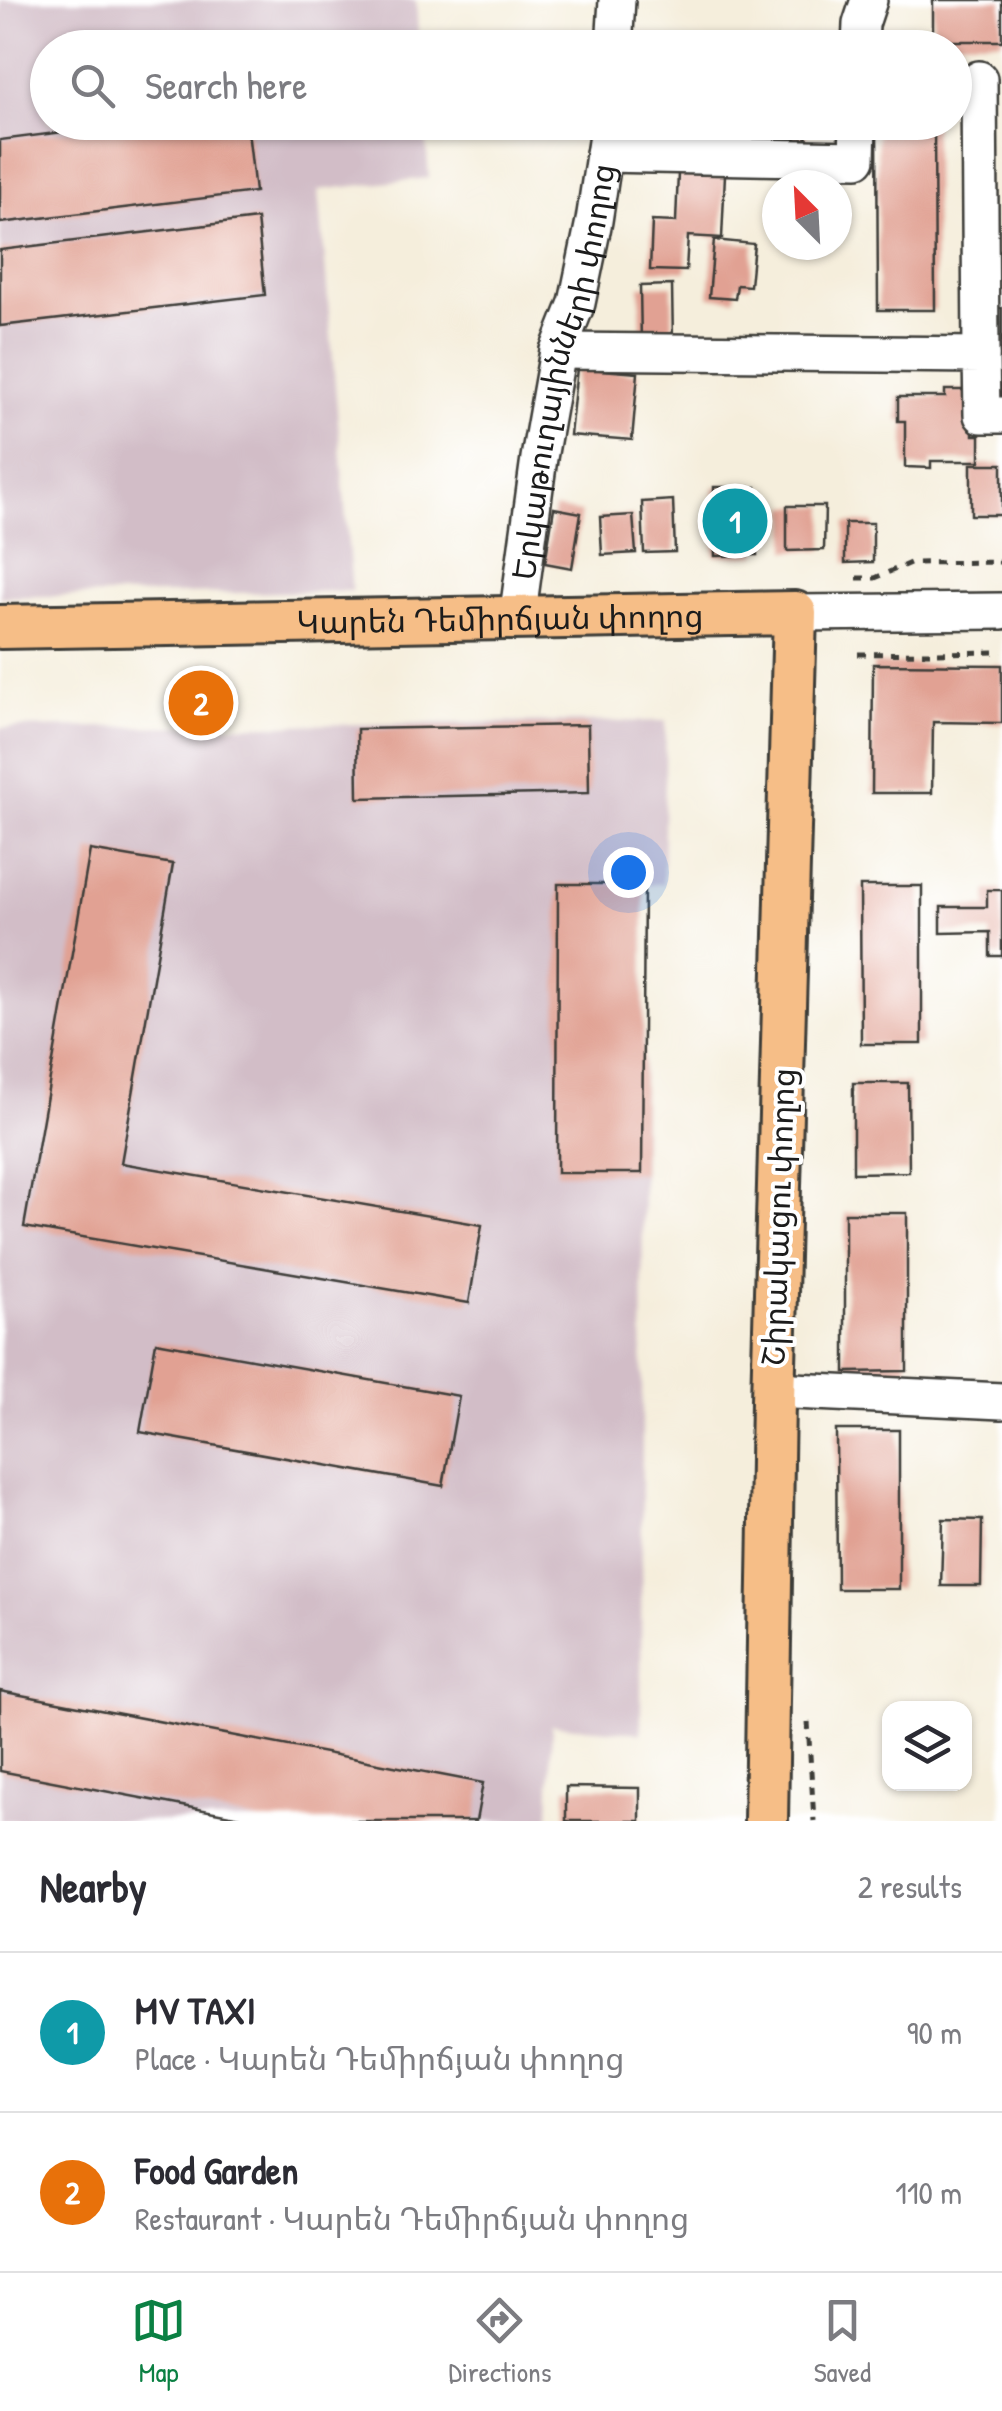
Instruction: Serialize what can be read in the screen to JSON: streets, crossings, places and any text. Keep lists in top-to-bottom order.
{
  "streets": {
    "main road": ["Կարեն Դեմիրճյան փողոց", "Շիրակացու փողոց"],
    "street": ["Երկաթուղայինների փողոց"]
  },
  "crossings": [
    ["Երկաթուղայինների փողոց", "Կարեն Դեմիրճյան փողոց"],
    ["Կարեն Դեմիրճյան փողոց", "Շիրակացու փողոց"]
  ],
  "north": "top left",
  "page": {
    "search": "Search here",
    "pins": ["1", "2"],
    "heading": ["Nearby", "2 results"],
    "list": [
      {
        "mark": "1",
        "name": "MV TAXI",
        "note": "Place · Կարեն Դեմիրճյան փողոց",
        "value": "90 m"
      },
      {
        "mark": "2",
        "name": "Food Garden",
        "note": "Restaurant · Կարեն Դեմիրճյան փողոց",
        "value": "110 m"
      }
    ],
    "nav": ["Map", "Directions", "Saved"]
  }
}
